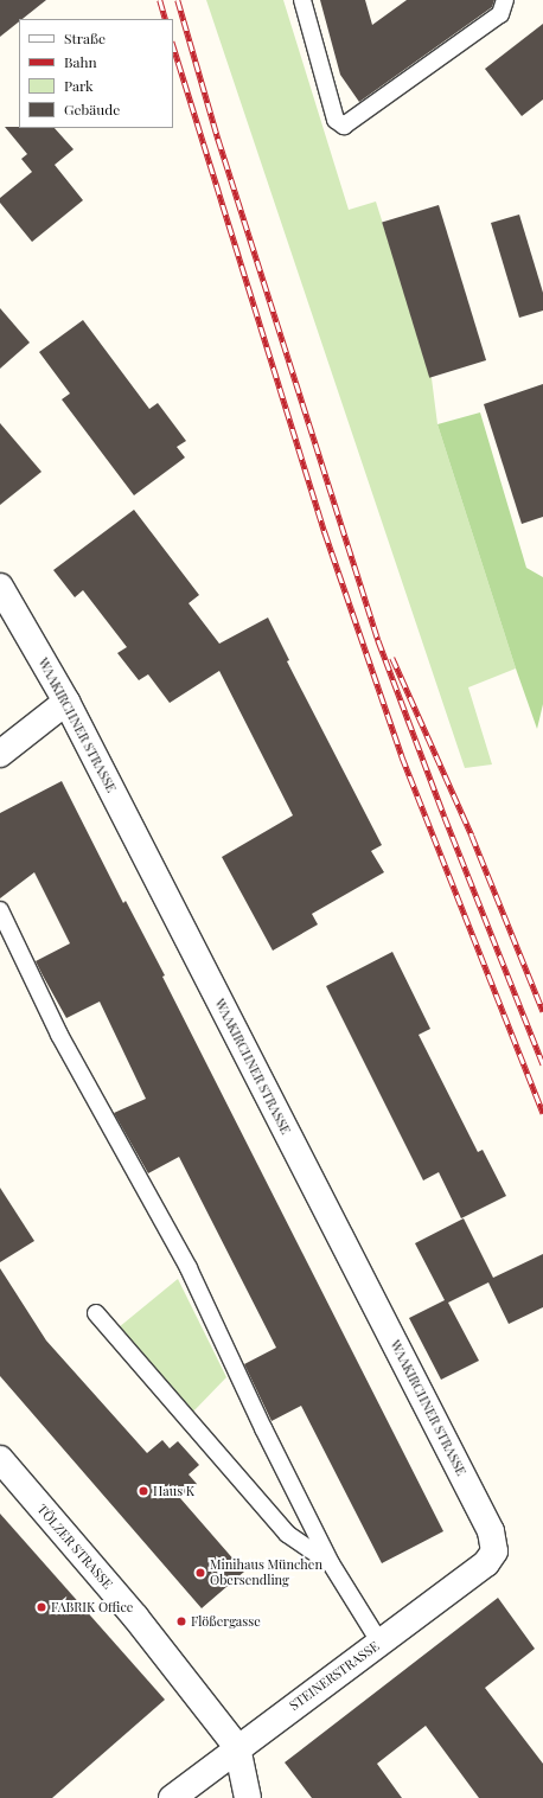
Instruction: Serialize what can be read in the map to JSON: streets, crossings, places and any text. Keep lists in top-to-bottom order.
{
  "streets": {
    "street": ["WAAKIRCHNER STRASSE", "TÖLZER STRASSE", "STEINERSTRASSE"]
  },
  "crossings": [
    ["WAAKIRCHNER STRASSE", "STEINERSTRASSE"],
    ["TÖLZER STRASSE", "STEINERSTRASSE"]
  ],
  "places": [
    "Haus K",
    "Minihaus München Obersendling",
    "FABRIK Office",
    "Flößergasse"
  ],
  "legend": [
    "Straße",
    "Bahn",
    "Park",
    "Gebäude"
  ]
}
